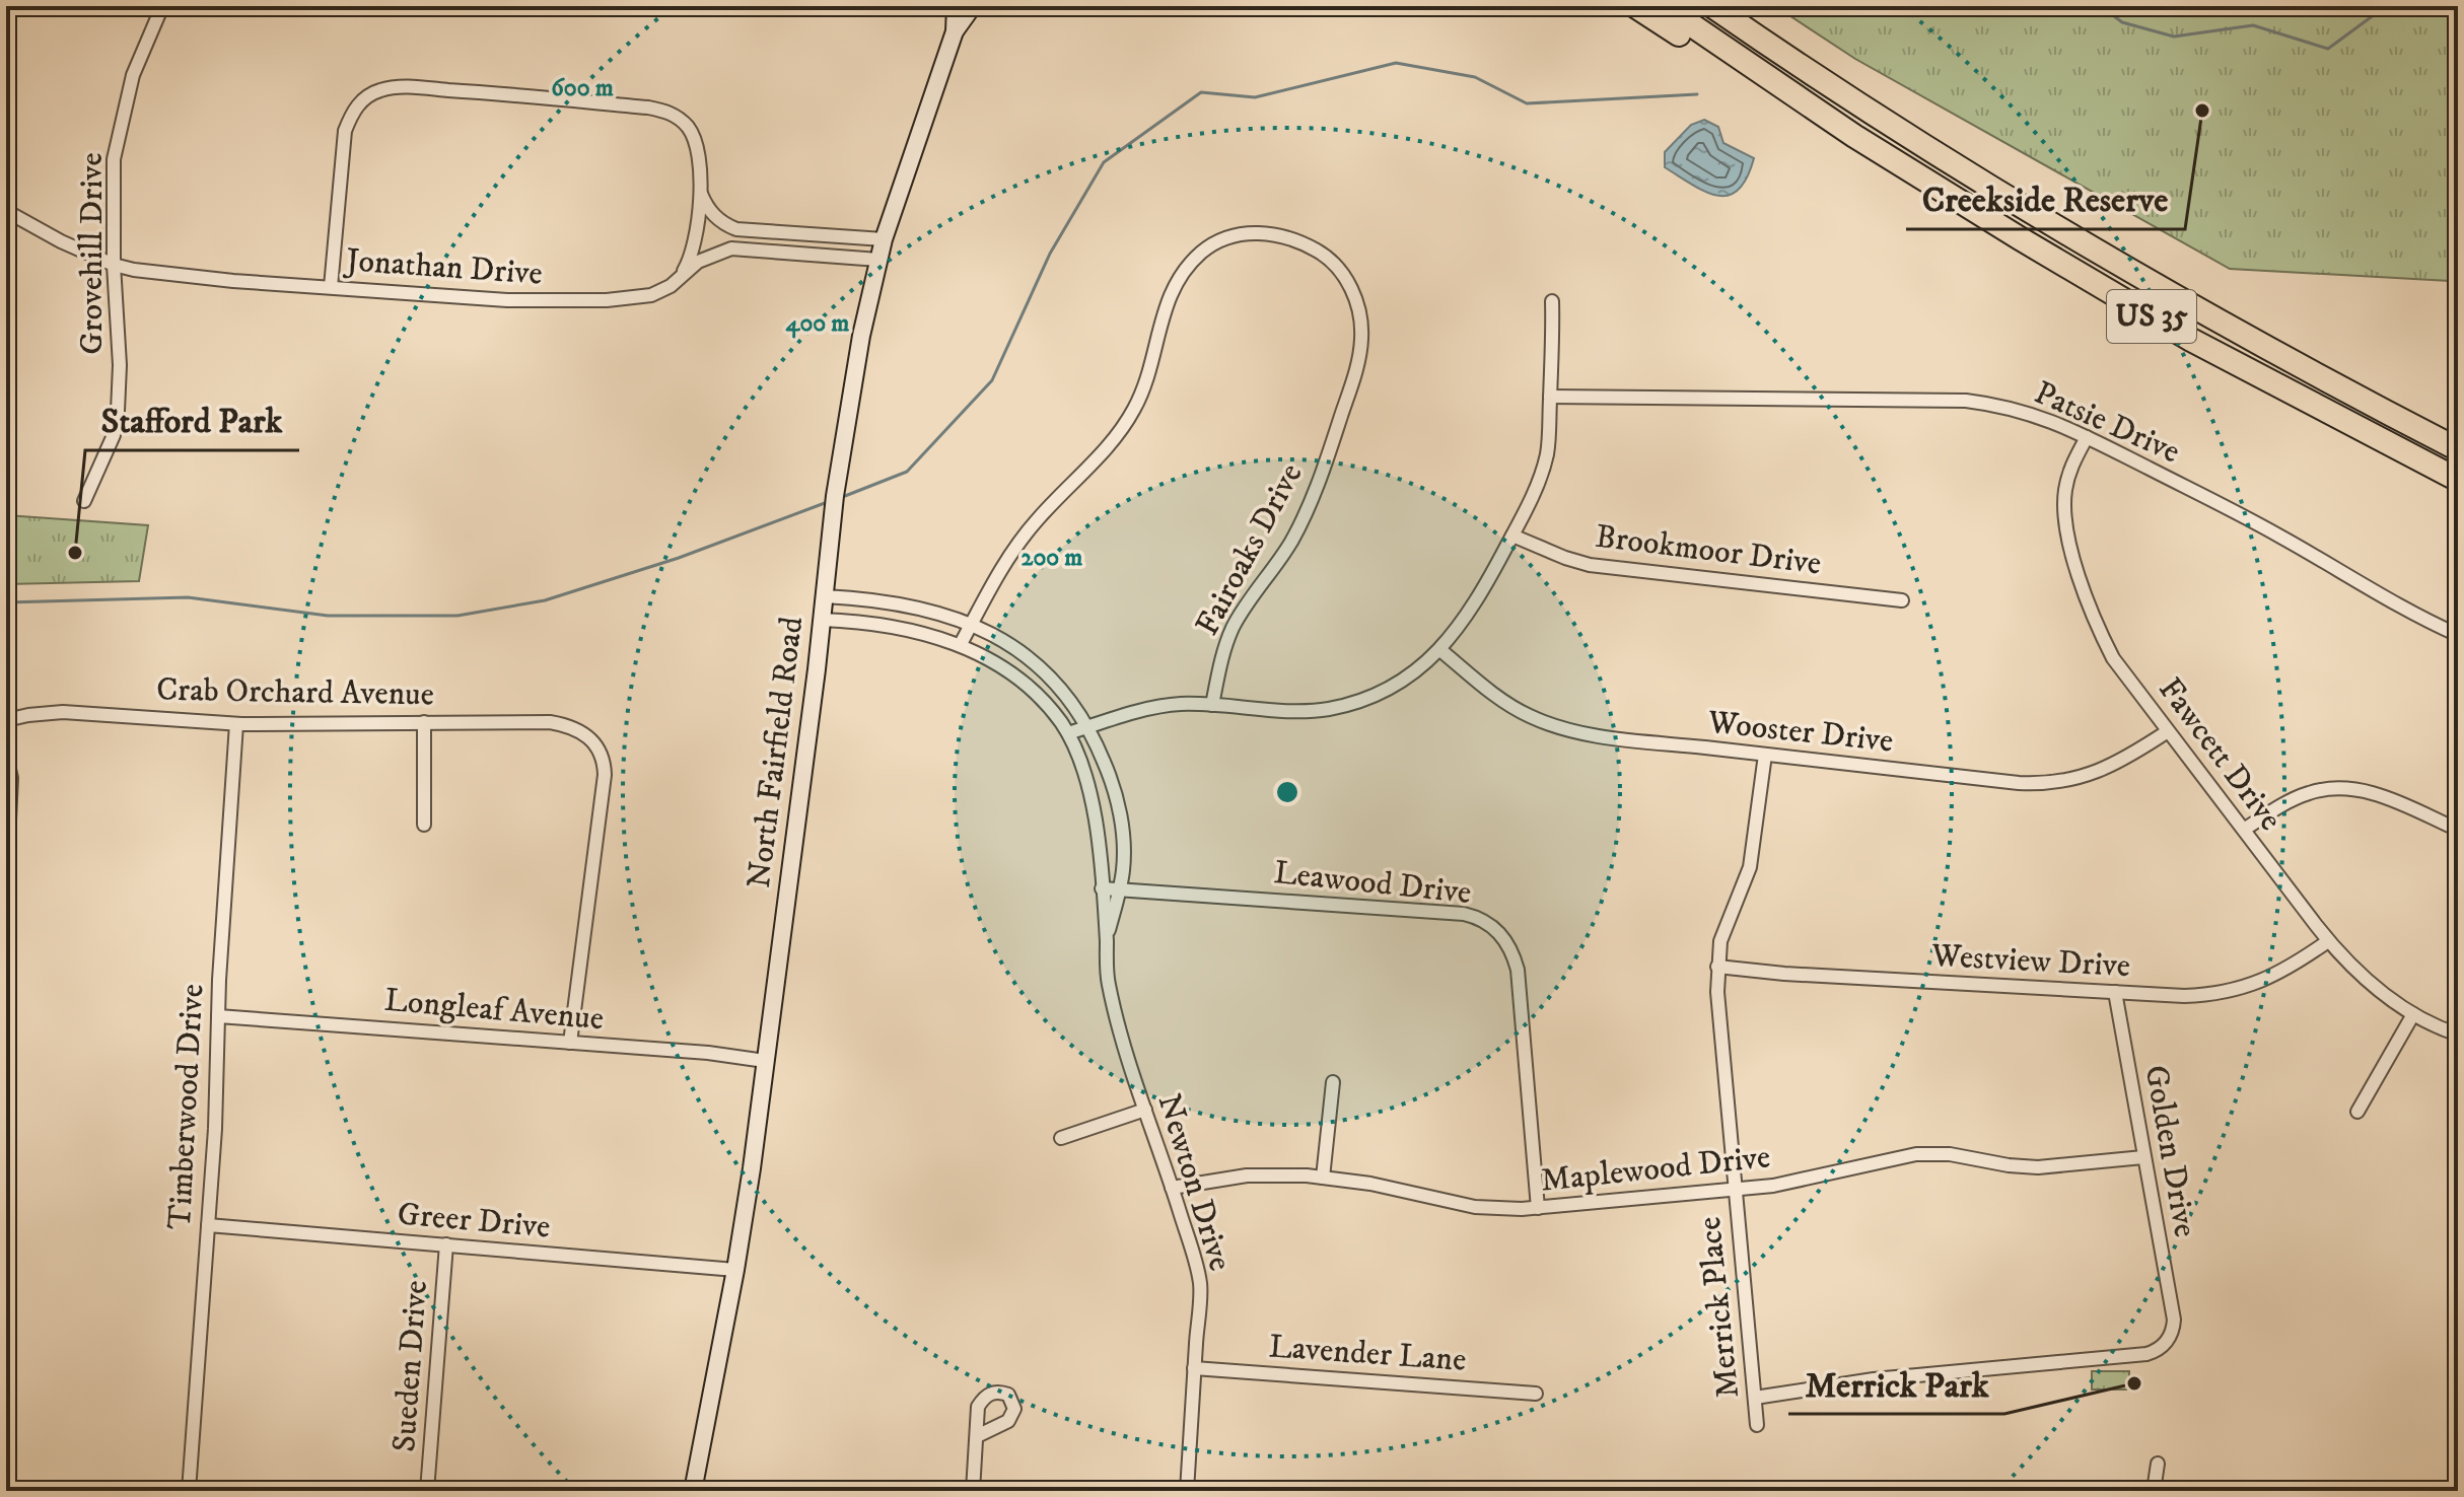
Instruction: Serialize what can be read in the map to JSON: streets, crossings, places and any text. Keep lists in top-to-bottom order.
{
  "streets": {
    "highway": ["US 35"],
    "main road": ["North Fairfield Road"],
    "street": [
      "Grovehill Drive",
      "Jonathan Drive",
      "Patsie Drive",
      "Fairoaks Drive",
      "Brookmoor Drive",
      "Crab Orchard Avenue",
      "Wooster Drive",
      "Fawcett Drive",
      "Leawood Drive",
      "Westview Drive",
      "Longleaf Avenue",
      "Timberwood Drive",
      "Golden Drive",
      "Maplewood Drive",
      "Newton Drive",
      "Greer Drive",
      "Merrick Place",
      "Lavender Lane",
      "Sueden Drive"
    ]
  },
  "crossings": [
    ["Grovehill Drive", "Jonathan Drive"],
    ["Jonathan Drive", "North Fairfield Road"],
    ["Patsie Drive", "Fawcett Drive"],
    ["Fairoaks Drive", "Newton Drive"],
    ["Crab Orchard Avenue", "Longleaf Avenue"],
    ["Crab Orchard Avenue", "Timberwood Drive"],
    ["Wooster Drive", "Fawcett Drive"],
    ["Wooster Drive", "Merrick Place"],
    ["North Fairfield Road", "Longleaf Avenue"],
    ["North Fairfield Road", "Newton Drive"],
    ["North Fairfield Road", "Greer Drive"],
    ["Fawcett Drive", "Westview Drive"],
    ["Leawood Drive", "Maplewood Drive"],
    ["Leawood Drive", "Newton Drive"],
    ["Westview Drive", "Golden Drive"],
    ["Westview Drive", "Merrick Place"],
    ["Longleaf Avenue", "Timberwood Drive"],
    ["Timberwood Drive", "Greer Drive"],
    ["Golden Drive", "Maplewood Drive"],
    ["Golden Drive", "Merrick Place"],
    ["Maplewood Drive", "Newton Drive"],
    ["Maplewood Drive", "Merrick Place"],
    ["Newton Drive", "Lavender Lane"],
    ["Greer Drive", "Sueden Drive"]
  ],
  "places": ["Creekside Reserve", "Stafford Park", "Merrick Park"],
  "rings": ["600 m", "400 m", "200 m"]
}
